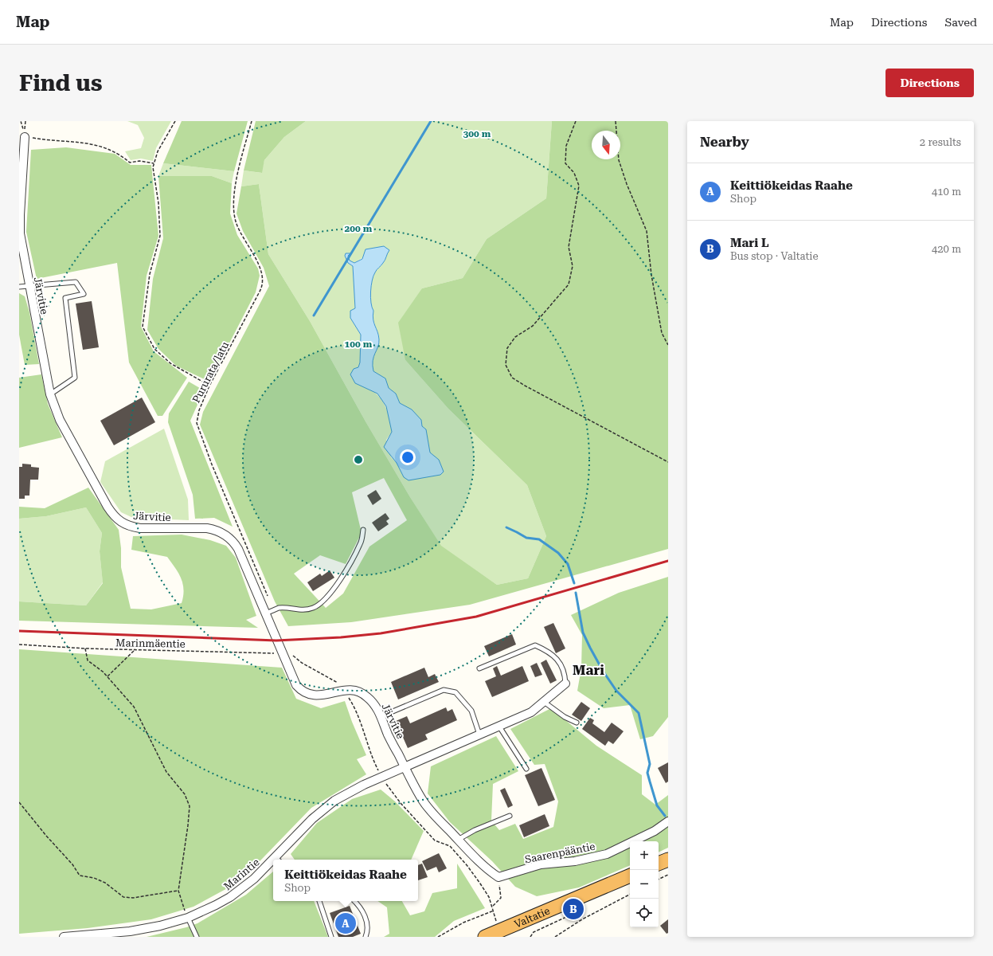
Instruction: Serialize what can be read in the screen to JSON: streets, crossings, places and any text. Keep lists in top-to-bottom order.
{
  "streets": {
    "highway": ["Valtatie"],
    "street": ["Järvitie", "Saarenpääntie", "Marintie"],
    "path": ["Pururata/latu", "Marinmäentie"]
  },
  "crossings": [
    ["Järvitie", "Marinmäentie"],
    ["Järvitie", "Marintie"]
  ],
  "districts": ["Mari"],
  "north": "bottom",
  "page": {
    "header": "Map",
    "nav": ["Map", "Directions", "Saved"],
    "buttons": "Directions",
    "title": "Find us",
    "heading": ["Nearby", "2 results"],
    "list": [
      {
        "mark": "A",
        "name": "Keittiökeidas Raahe",
        "note": "Shop",
        "value": "410 m"
      },
      {
        "mark": "B",
        "name": "Mari L",
        "note": "Bus stop · Valtatie",
        "value": "420 m"
      }
    ],
    "map_buttons": ["+", "−"],
    "popup": ["Keittiökeidas Raahe", "Shop"],
    "pins": ["B", "A"]
  },
  "rings": ["300 m", "200 m", "100 m"]
}
